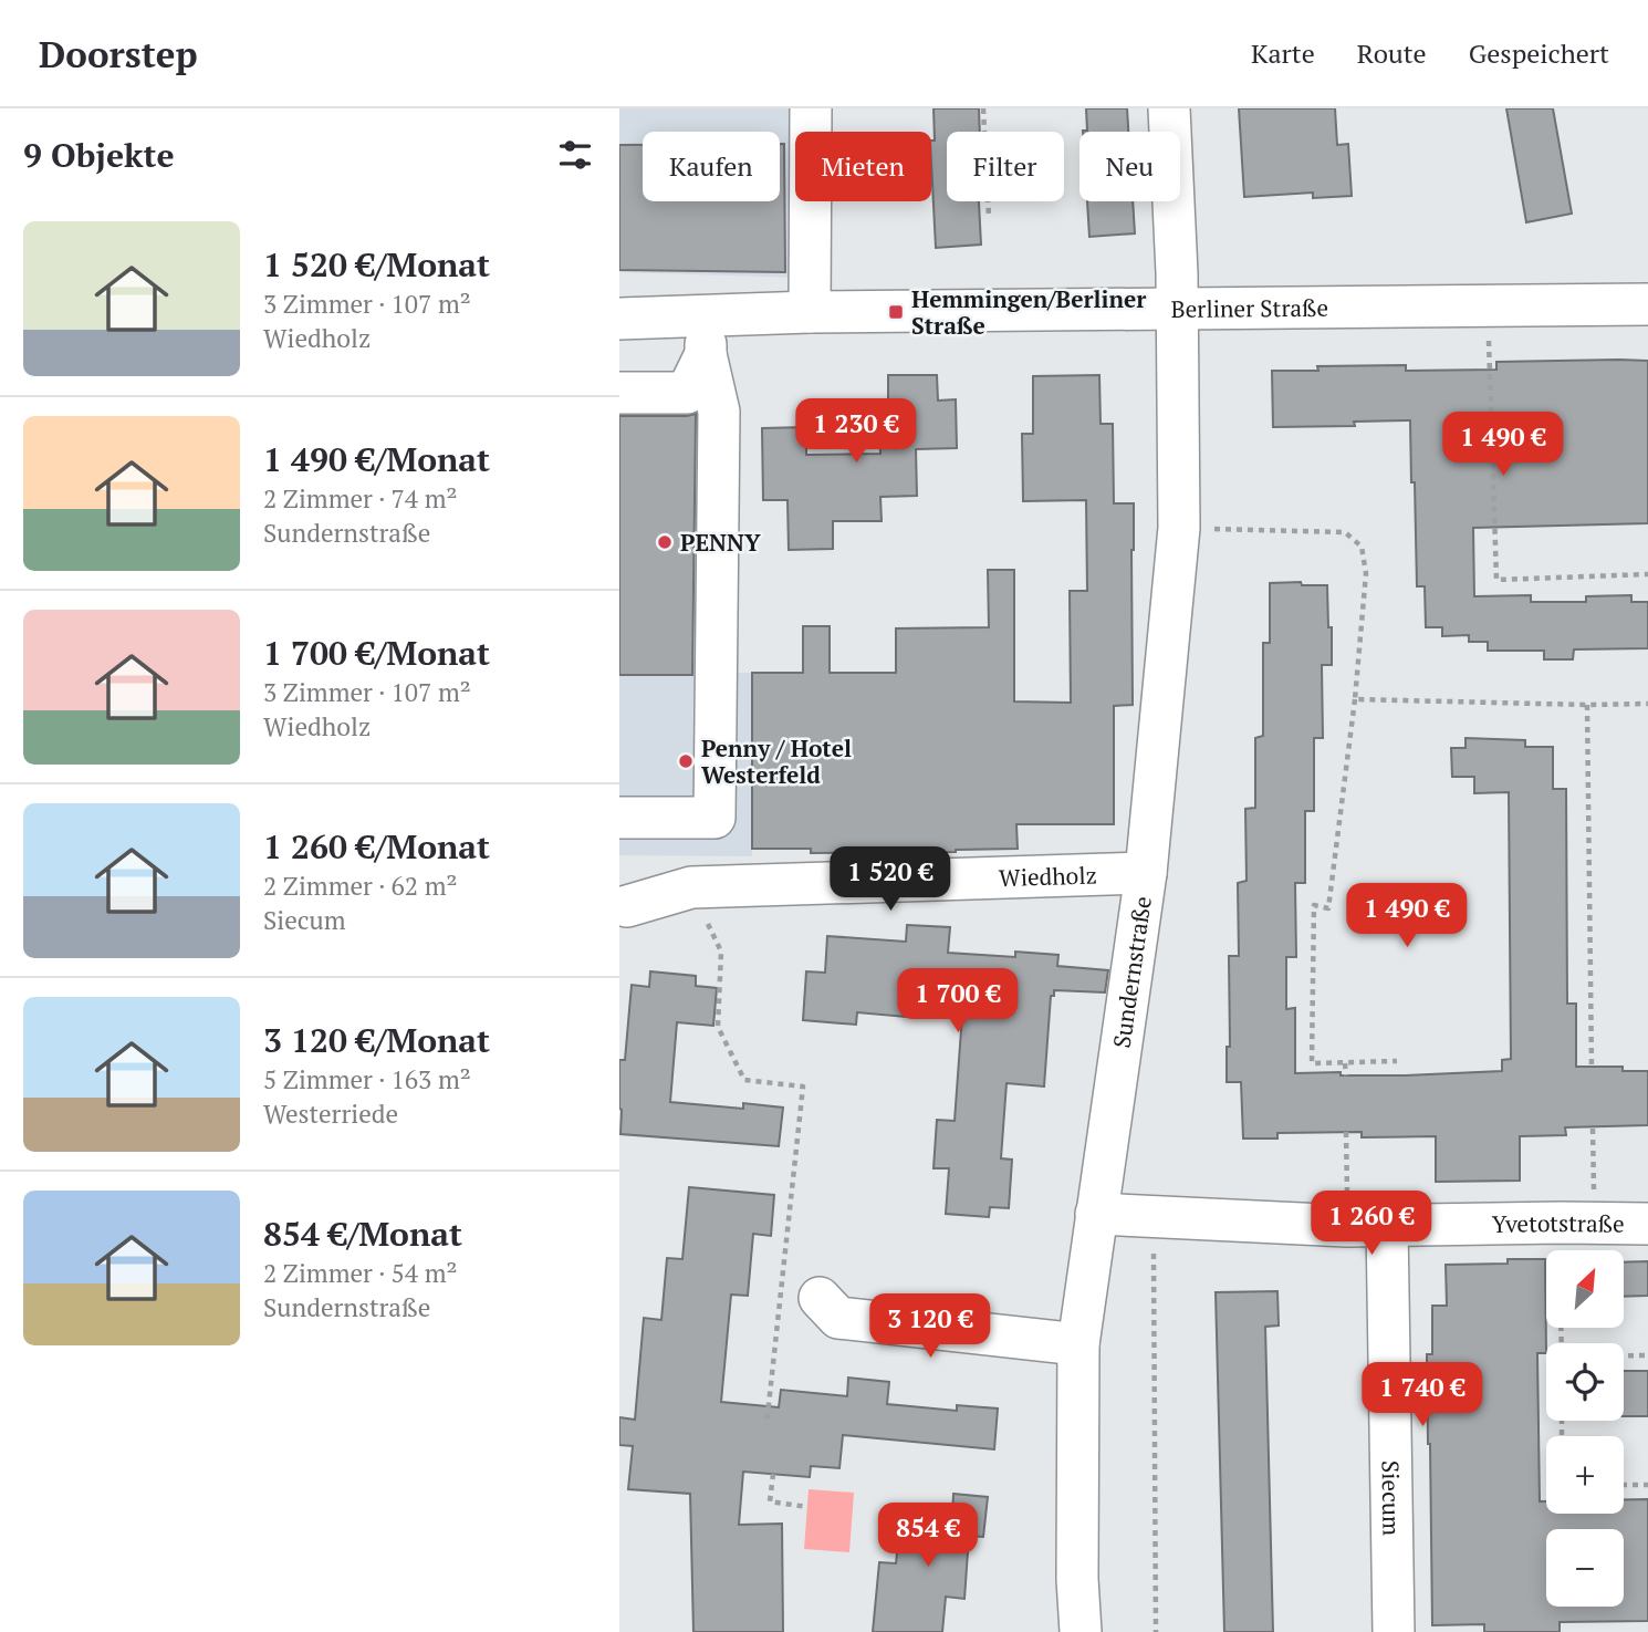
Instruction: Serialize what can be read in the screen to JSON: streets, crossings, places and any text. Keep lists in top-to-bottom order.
{
  "streets": {
    "street": [
      "Berliner Straße",
      "Wiedholz",
      "Sundernstraße",
      "Yvetotstraße",
      "Siecum"
    ]
  },
  "crossings": [
    ["Berliner Straße", "Sundernstraße"],
    ["Wiedholz", "Sundernstraße"],
    ["Sundernstraße", "Yvetotstraße"],
    ["Yvetotstraße", "Siecum"]
  ],
  "places": {
    "transit": ["Hemmingen/Berliner Straße"],
    "other": ["PENNY", "Penny / Hotel Westerfeld"]
  },
  "north": "top right",
  "page": {
    "header": "Doorstep",
    "nav": ["Karte", "Route", "Gespeichert"],
    "heading": "9 Objekte",
    "chip": [
      "Kaufen",
      "Mieten",
      "Filter",
      "Neu"
    ],
    "list": [
      {
        "name": "1 520 €/Monat",
        "note": "3 Zimmer · 107 m² · Wiedholz"
      },
      {
        "name": "1 490 €/Monat",
        "note": "2 Zimmer · 74 m² · Sundernstraße"
      },
      {
        "name": "1 700 €/Monat",
        "note": "3 Zimmer · 107 m² · Wiedholz"
      },
      {
        "name": "1 260 €/Monat",
        "note": "2 Zimmer · 62 m² · Siecum"
      },
      {
        "name": "3 120 €/Monat",
        "note": "5 Zimmer · 163 m² · Westerriede"
      },
      {
        "name": "854 €/Monat",
        "note": "2 Zimmer · 54 m² · Sundernstraße"
      }
    ],
    "price": [
      "1 230 €",
      "1 490 €",
      "1 520 €",
      "1 490 €",
      "1 700 €",
      "1 260 €",
      "3 120 €",
      "1 740 €",
      "854 €"
    ],
    "map_buttons": ["+", "−"]
  }
}
